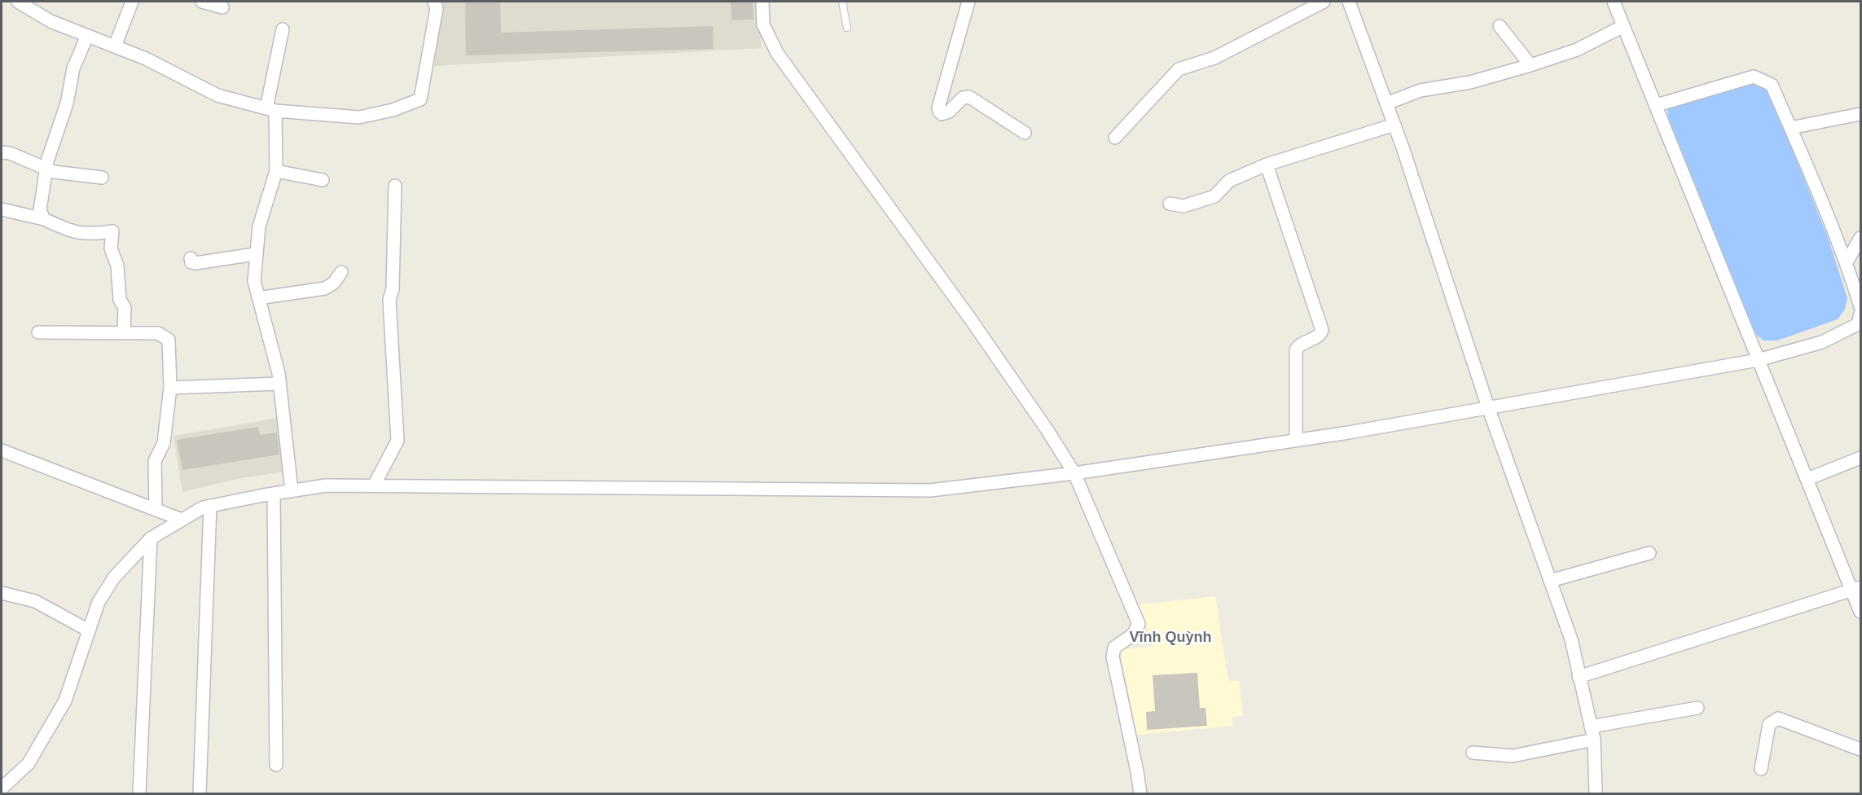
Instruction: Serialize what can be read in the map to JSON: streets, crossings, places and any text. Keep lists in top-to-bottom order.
{
  "districts": ["Vĩnh Quỳnh"]
}
